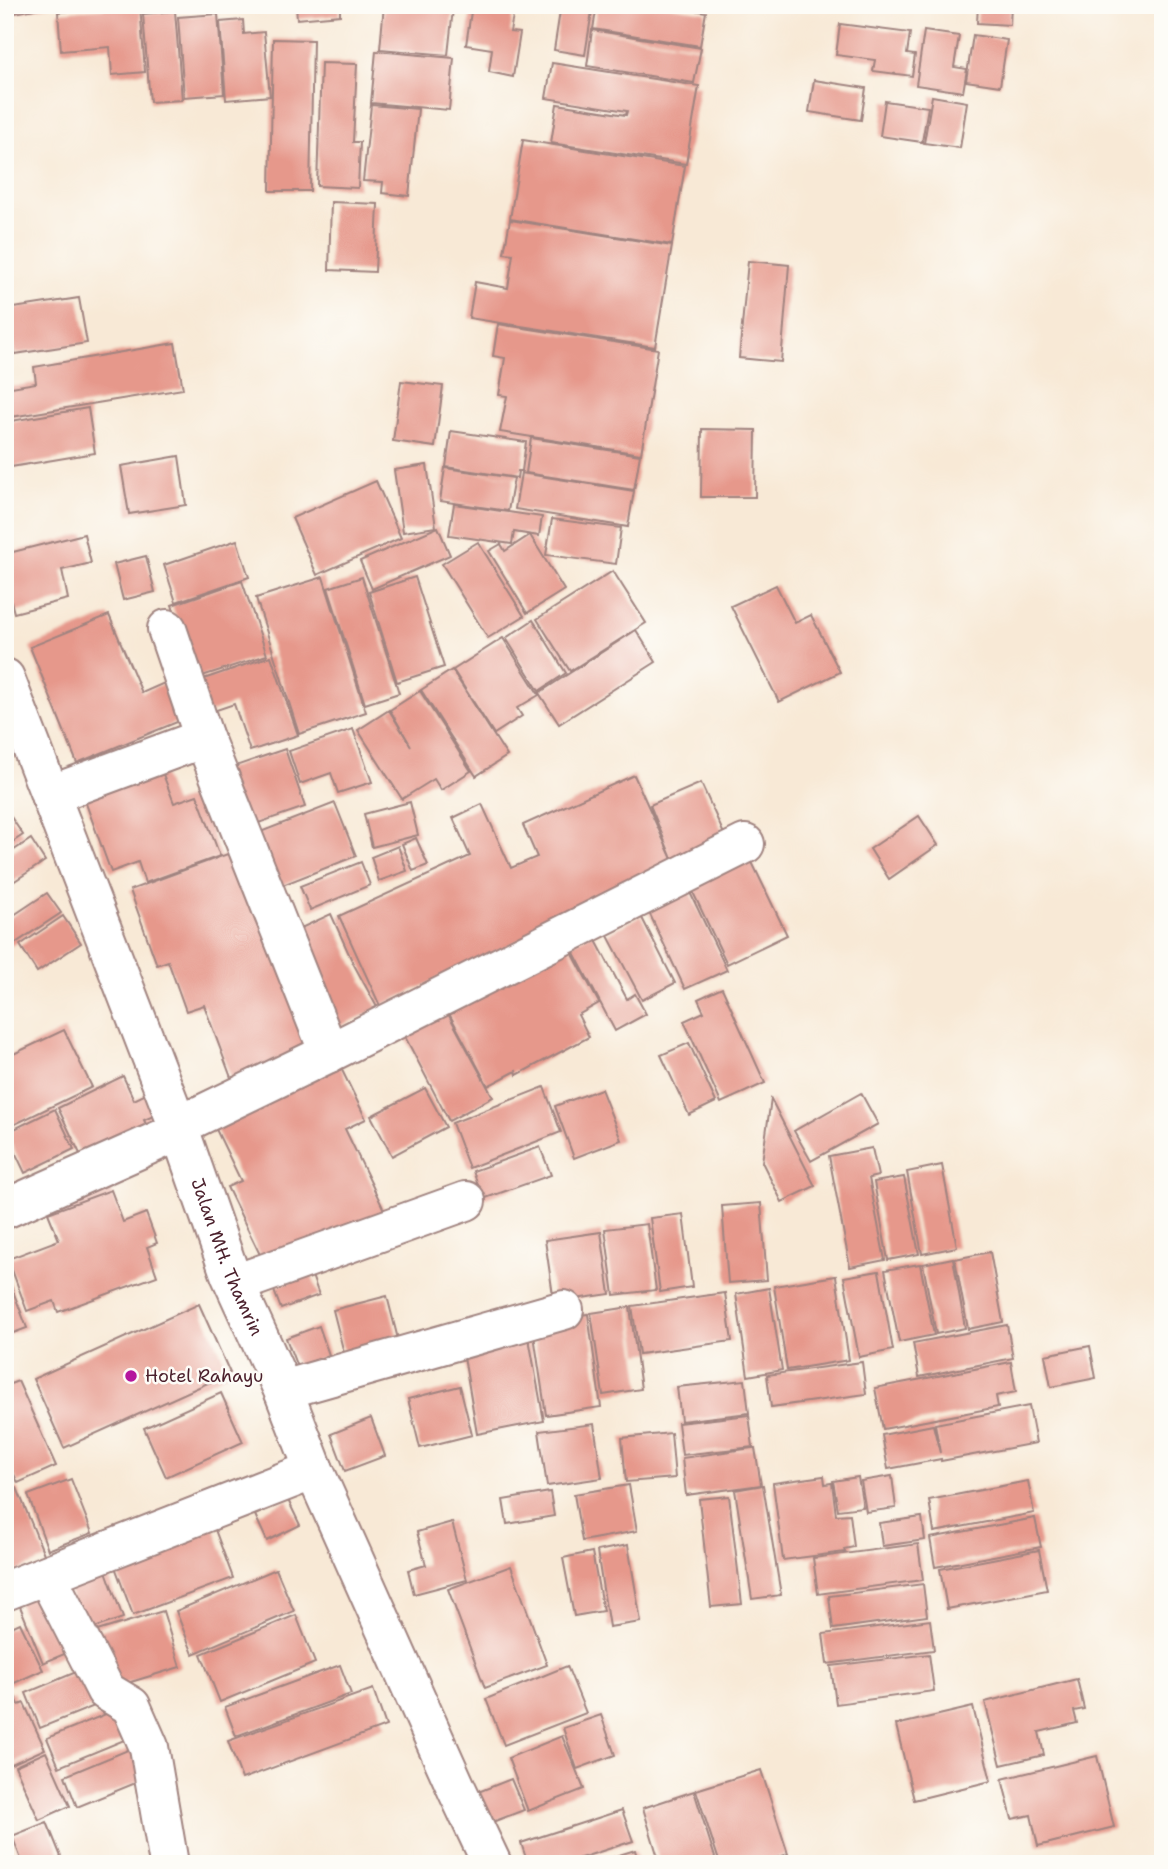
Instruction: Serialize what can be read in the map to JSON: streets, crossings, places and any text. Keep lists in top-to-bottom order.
{
  "streets": {
    "street": ["Jalan MH. Thamrin"]
  },
  "places": ["Hotel Rahayu"]
}
